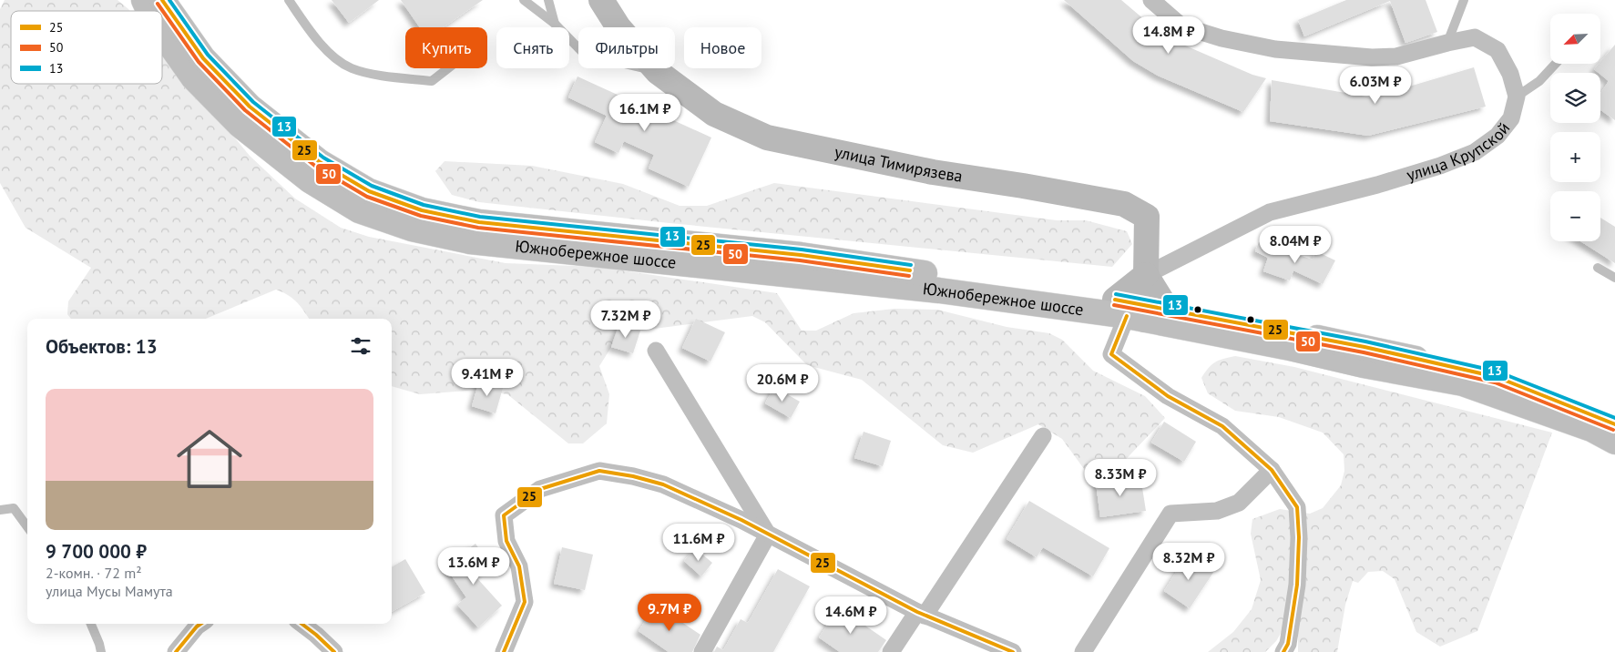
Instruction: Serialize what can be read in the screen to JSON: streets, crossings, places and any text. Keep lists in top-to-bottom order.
{
  "streets": {
    "highway": ["Южнобережное шоссе"],
    "street": ["улица Крупской", "улица Тимирязева"]
  },
  "crossings": [
    ["улица Крупской", "улица Тимирязева"]
  ],
  "lines": ["transit line 25", "transit line 13", "transit line 50"],
  "legend": ["25", "50", "13"],
  "north": "bottom left",
  "page": {
    "map_buttons": ["+", "−"],
    "price": [
      "14.8M ₽",
      "6.03M ₽",
      "16.1M ₽",
      "8.04M ₽",
      "7.32M ₽",
      "9.41M ₽",
      "20.6M ₽",
      "8.33M ₽",
      "11.6M ₽",
      "8.32M ₽",
      "13.6M ₽",
      "9.7M ₽",
      "14.6M ₽"
    ],
    "chip": [
      "Купить",
      "Снять",
      "Фильтры",
      "Новое"
    ],
    "heading": "Объектов: 13",
    "list": [
      {
        "name": "9 700 000 ₽",
        "note": "2-комн. · 72 m² · улица Мусы Мамута"
      }
    ]
  }
}
